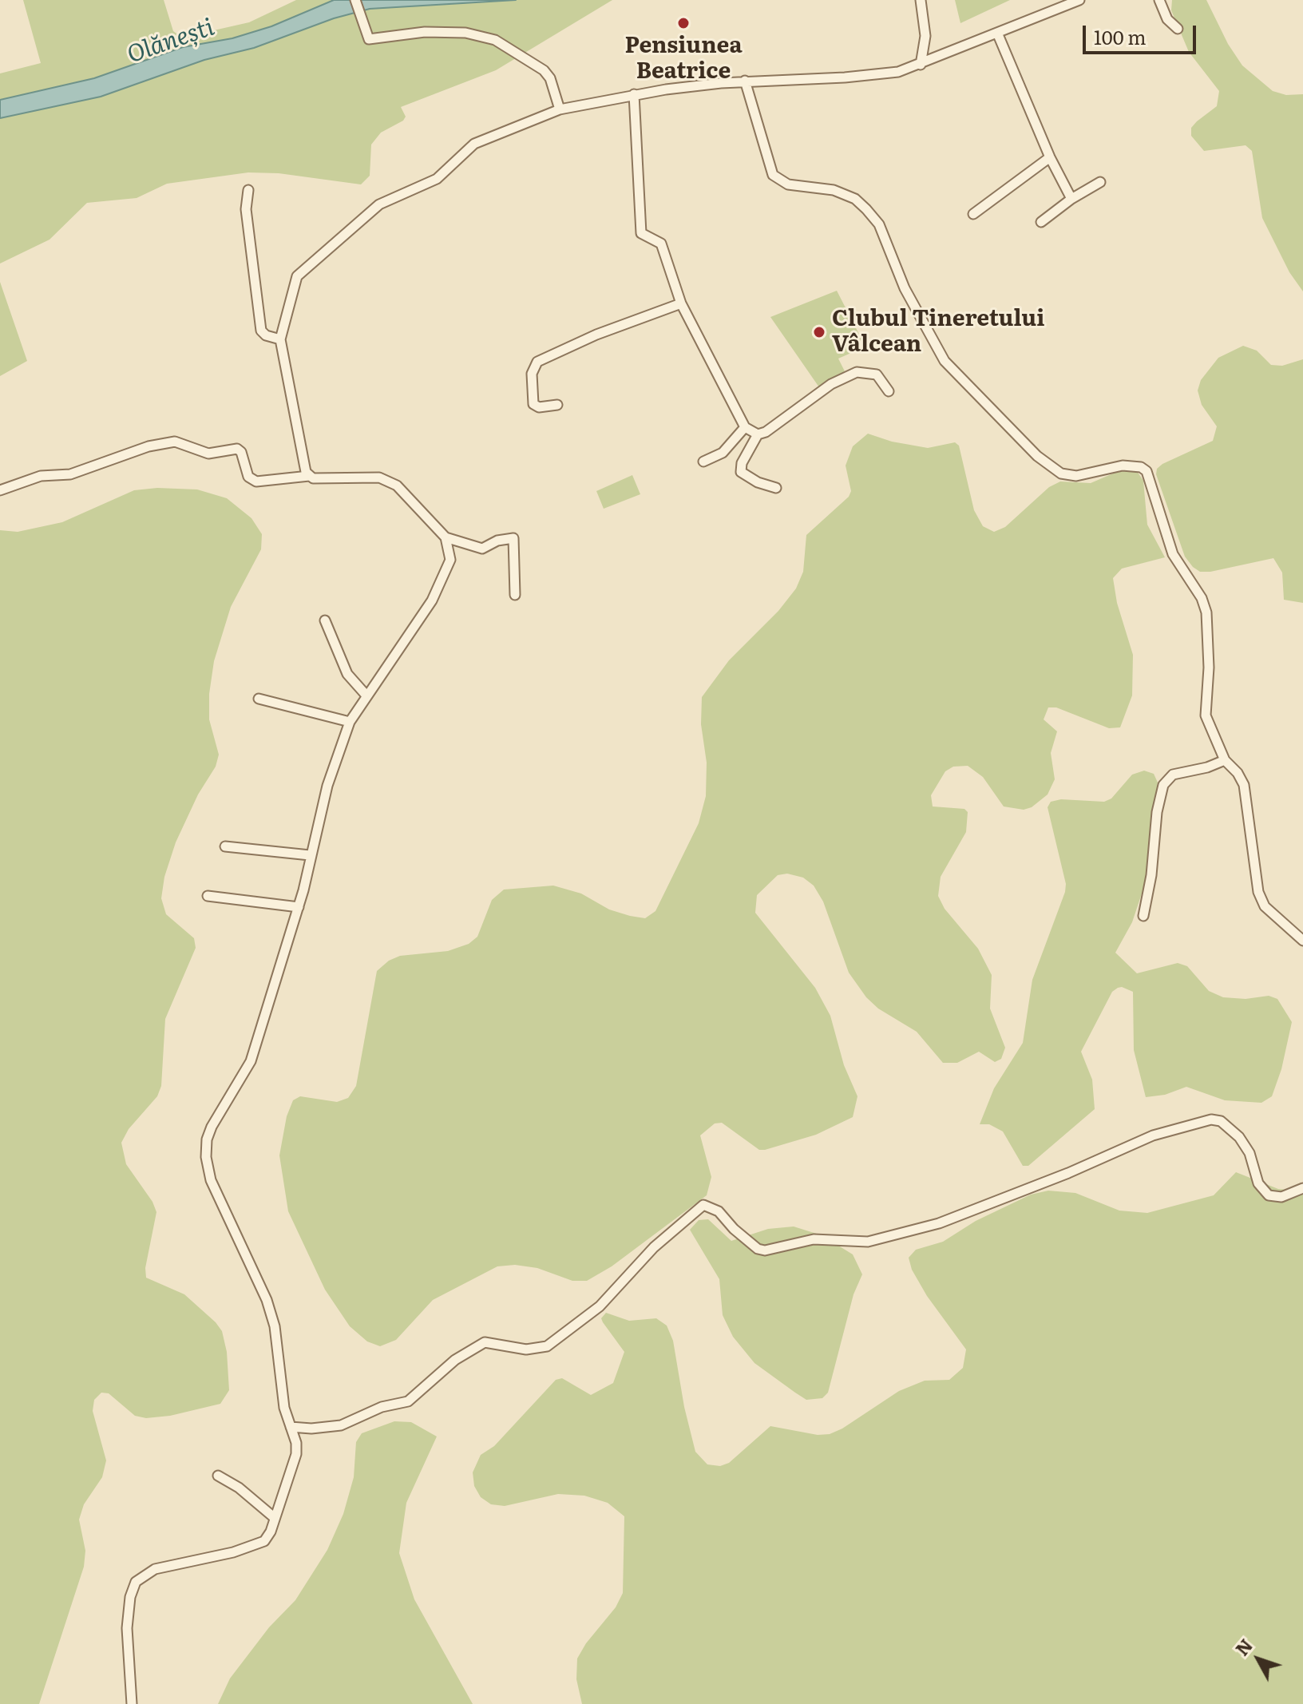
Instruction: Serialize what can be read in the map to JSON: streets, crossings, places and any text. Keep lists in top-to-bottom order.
{
  "water": ["Olănești"],
  "places": ["Pensiunea Beatrice", "Clubul Tineretului Vâlcean"],
  "scale_bar": "100 m",
  "north": "top left"
}
